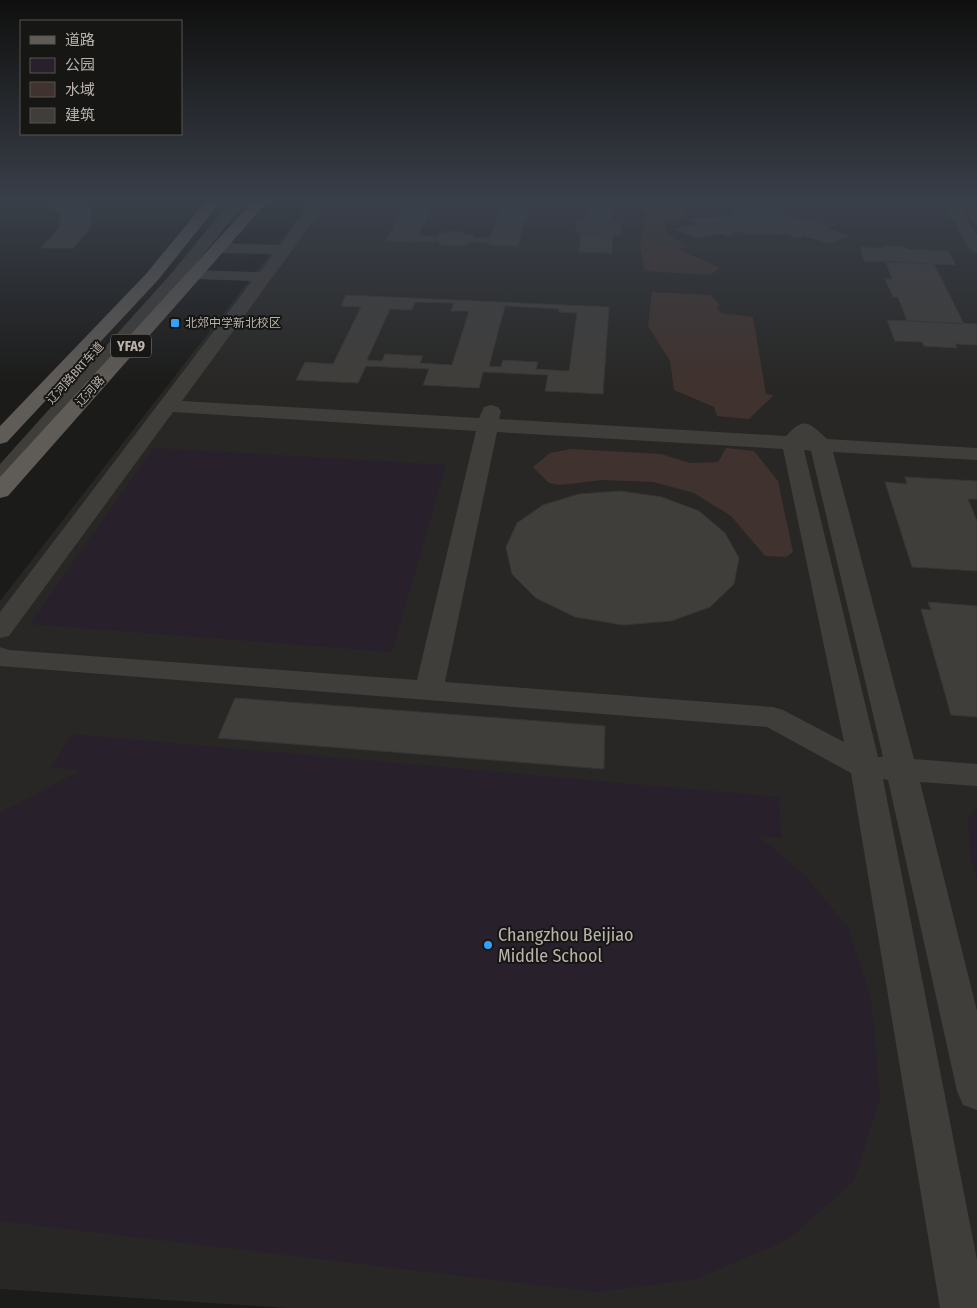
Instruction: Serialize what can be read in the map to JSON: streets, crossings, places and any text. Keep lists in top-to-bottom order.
{
  "streets": {
    "main road": ["YFA9", "辽河路"],
    "lane": ["辽河路BRT车道"]
  },
  "places": {
    "transit": ["北郊中学新北校区"],
    "other": ["Changzhou Beijiao Middle School"]
  },
  "legend": [
    "道路",
    "公园",
    "水域",
    "建筑"
  ]
}
